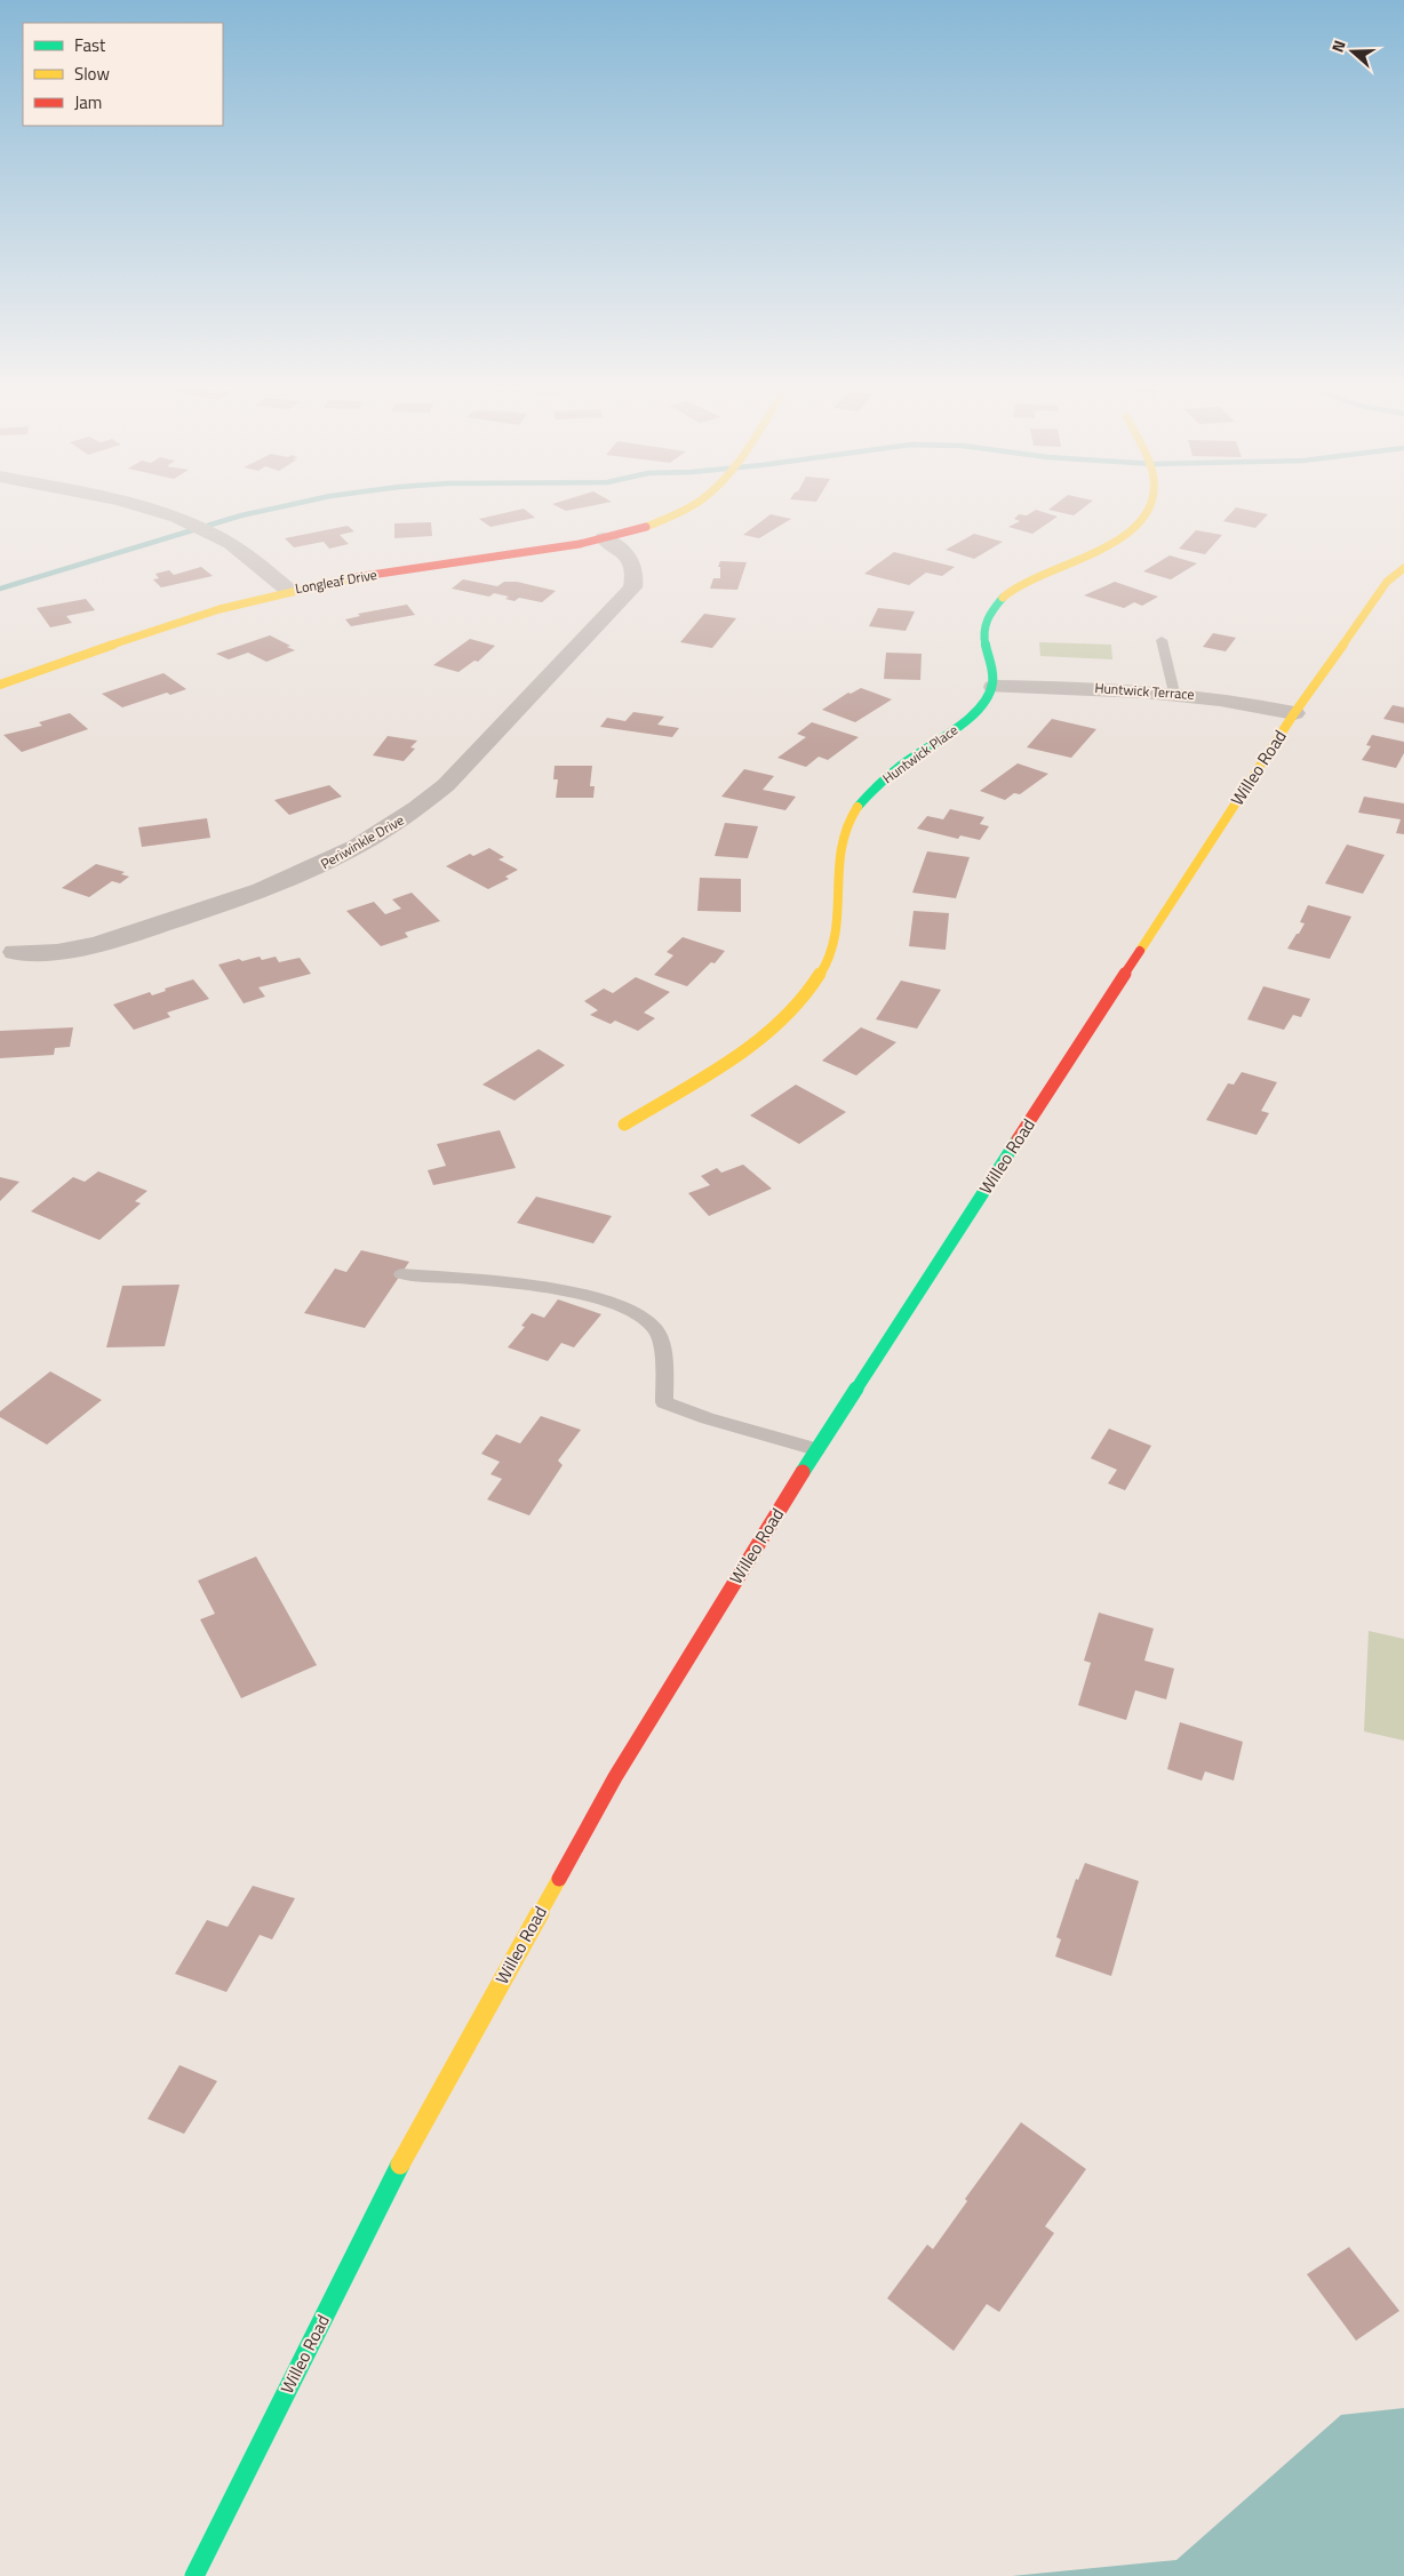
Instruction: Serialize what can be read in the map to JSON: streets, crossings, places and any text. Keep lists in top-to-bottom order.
{
  "streets": {
    "street": [
      "Longleaf Drive",
      "Huntwick Terrace",
      "Huntwick Place",
      "Willeo Road",
      "Periwinkle Drive"
    ]
  },
  "crossings": [
    ["Longleaf Drive", "Periwinkle Drive"],
    ["Huntwick Terrace", "Huntwick Place"],
    ["Huntwick Terrace", "Willeo Road"]
  ],
  "legend": ["Fast", "Slow", "Jam"],
  "north": "left"
}
